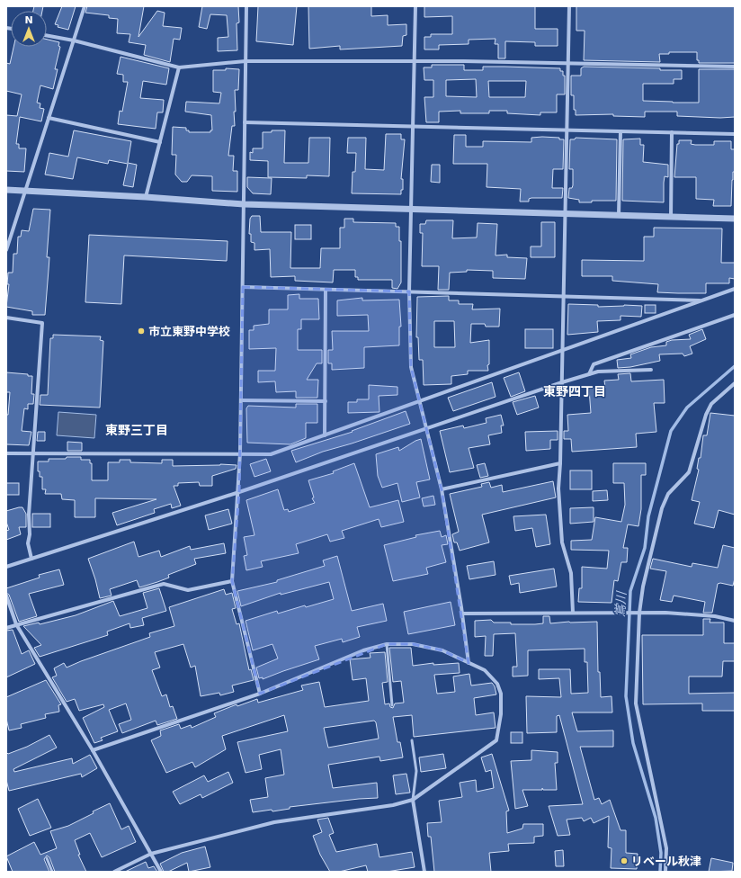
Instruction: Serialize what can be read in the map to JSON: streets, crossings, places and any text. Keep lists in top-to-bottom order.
{
  "districts": ["東野四丁目", "東野三丁目"],
  "water": ["鴬川"],
  "places": ["市立東野中学校", "リベール秋津"],
  "north": "top"
}
